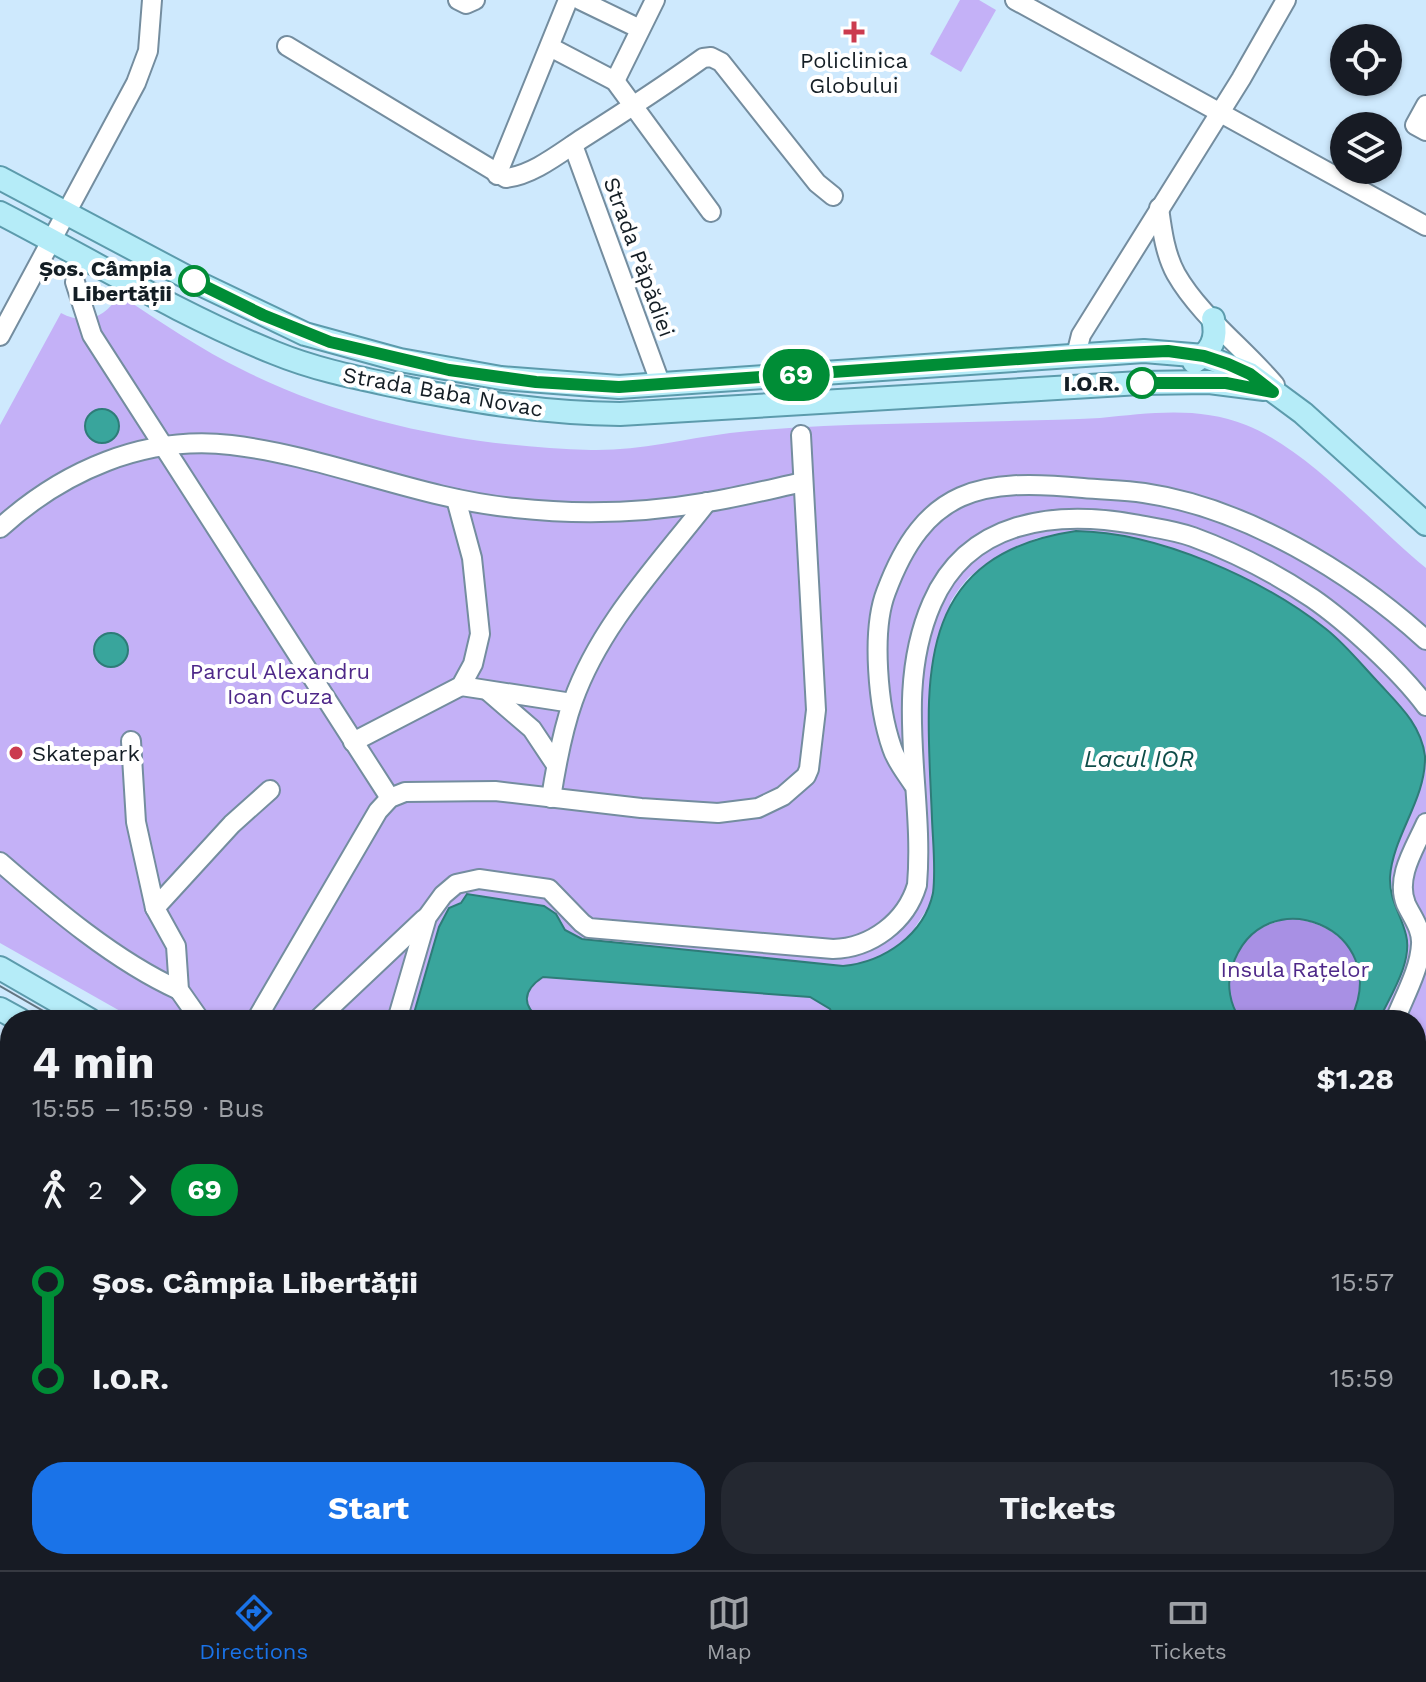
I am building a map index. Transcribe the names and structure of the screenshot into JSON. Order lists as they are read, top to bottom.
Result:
{
  "streets": {
    "main road": ["Strada Baba Novac"],
    "street": ["Strada Păpădiei"]
  },
  "crossings": [
    ["Strada Păpădiei", "Strada Baba Novac"]
  ],
  "water": ["Lacul IOR"],
  "parks": ["Parcul Alexandru Ioan Cuza", "Insula Rațelor"],
  "places": {
    "health": ["Policlinica Globului"],
    "other": ["Șos. Câmpia Libertății", "I.O.R.", "Skatepark"]
  },
  "lines": ["bus line 69"],
  "page": {
    "on_map": "69",
    "heading": ["4 min", "15:55 – 15:59 · Bus", "$1.28"],
    "legs": ["2", "69"],
    "list": [
      {
        "name": "Șos. Câmpia Libertății",
        "value": "15:57"
      },
      {
        "name": "I.O.R.",
        "value": "15:59"
      }
    ],
    "buttons": ["Start", "Tickets"],
    "tabs": ["Directions", "Map", "Tickets"]
  }
}
